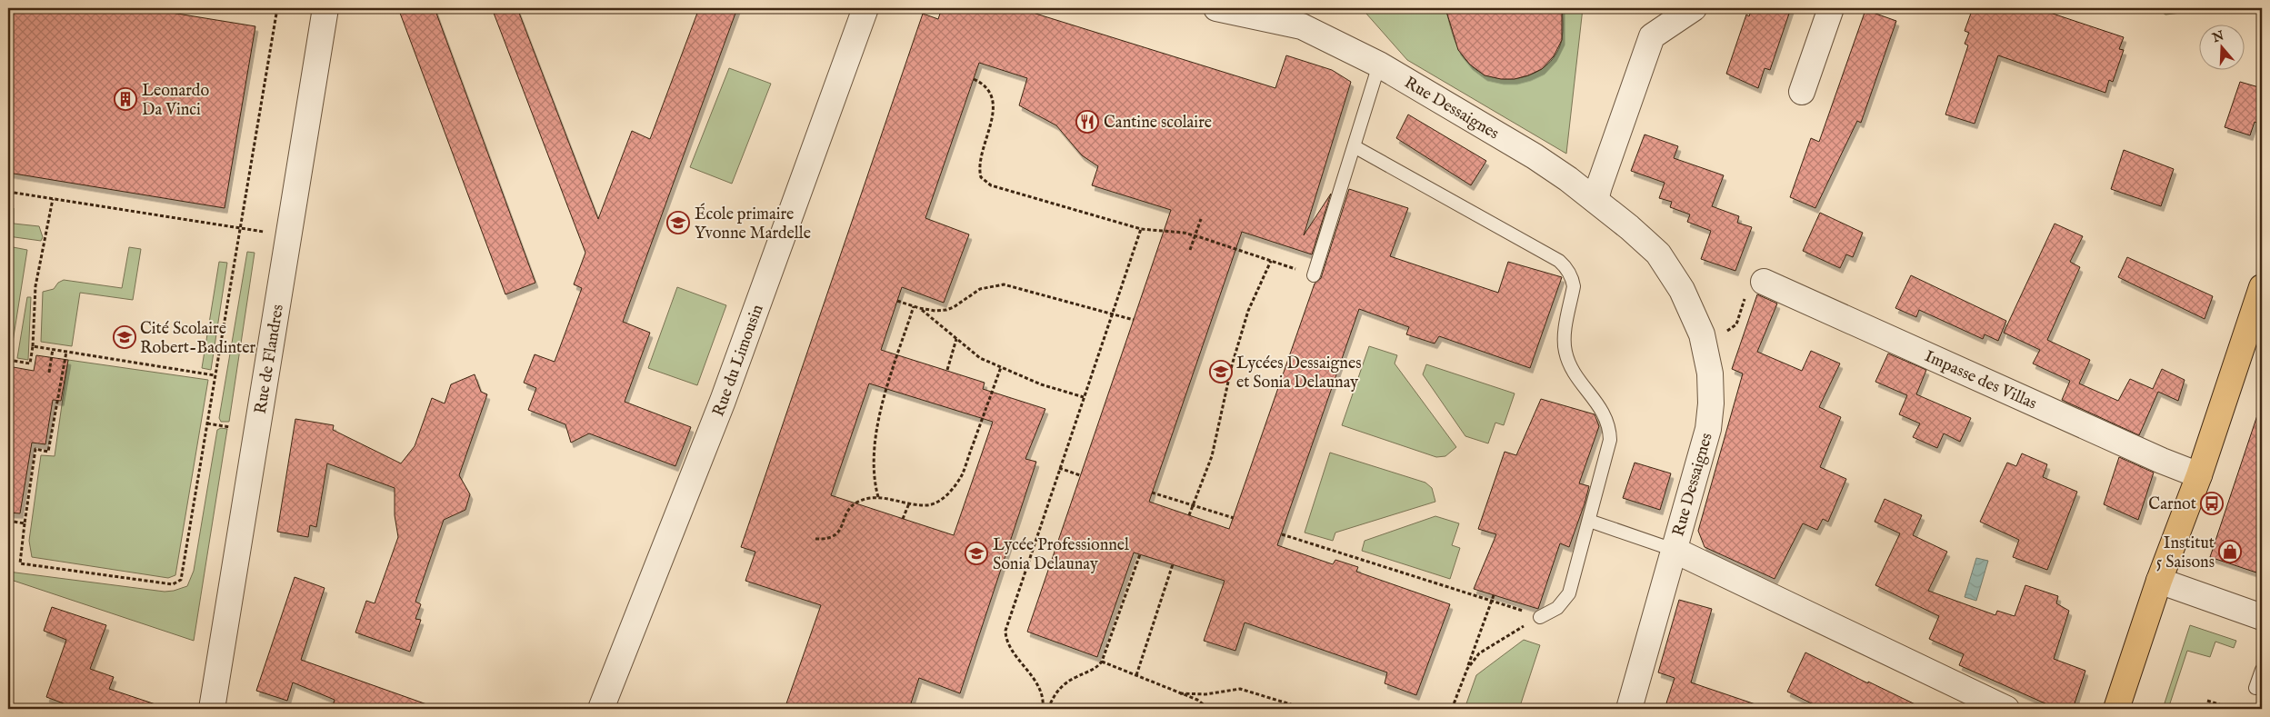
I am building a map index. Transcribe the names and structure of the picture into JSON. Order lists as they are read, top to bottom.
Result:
{
  "streets": {
    "street": [
      "Rue Dessaignes",
      "Rue de Flandres",
      "Rue du Limousin",
      "Impasse des Villas"
    ]
  },
  "places": {
    "building": ["Leonardo Da Vinci"],
    "restaurant": ["Cantine scolaire"],
    "school or university": [
      "École primaire Yvonne Mardelle",
      "Cité Scolaire Robert-Badinter",
      "Lycées Dessaignes et Sonia Delaunay",
      "Lycée Professionnel Sonia Delaunay"
    ],
    "bus stop": ["Carnot"],
    "shop": ["Institut 5 Saisons"]
  },
  "north": "top"
}
